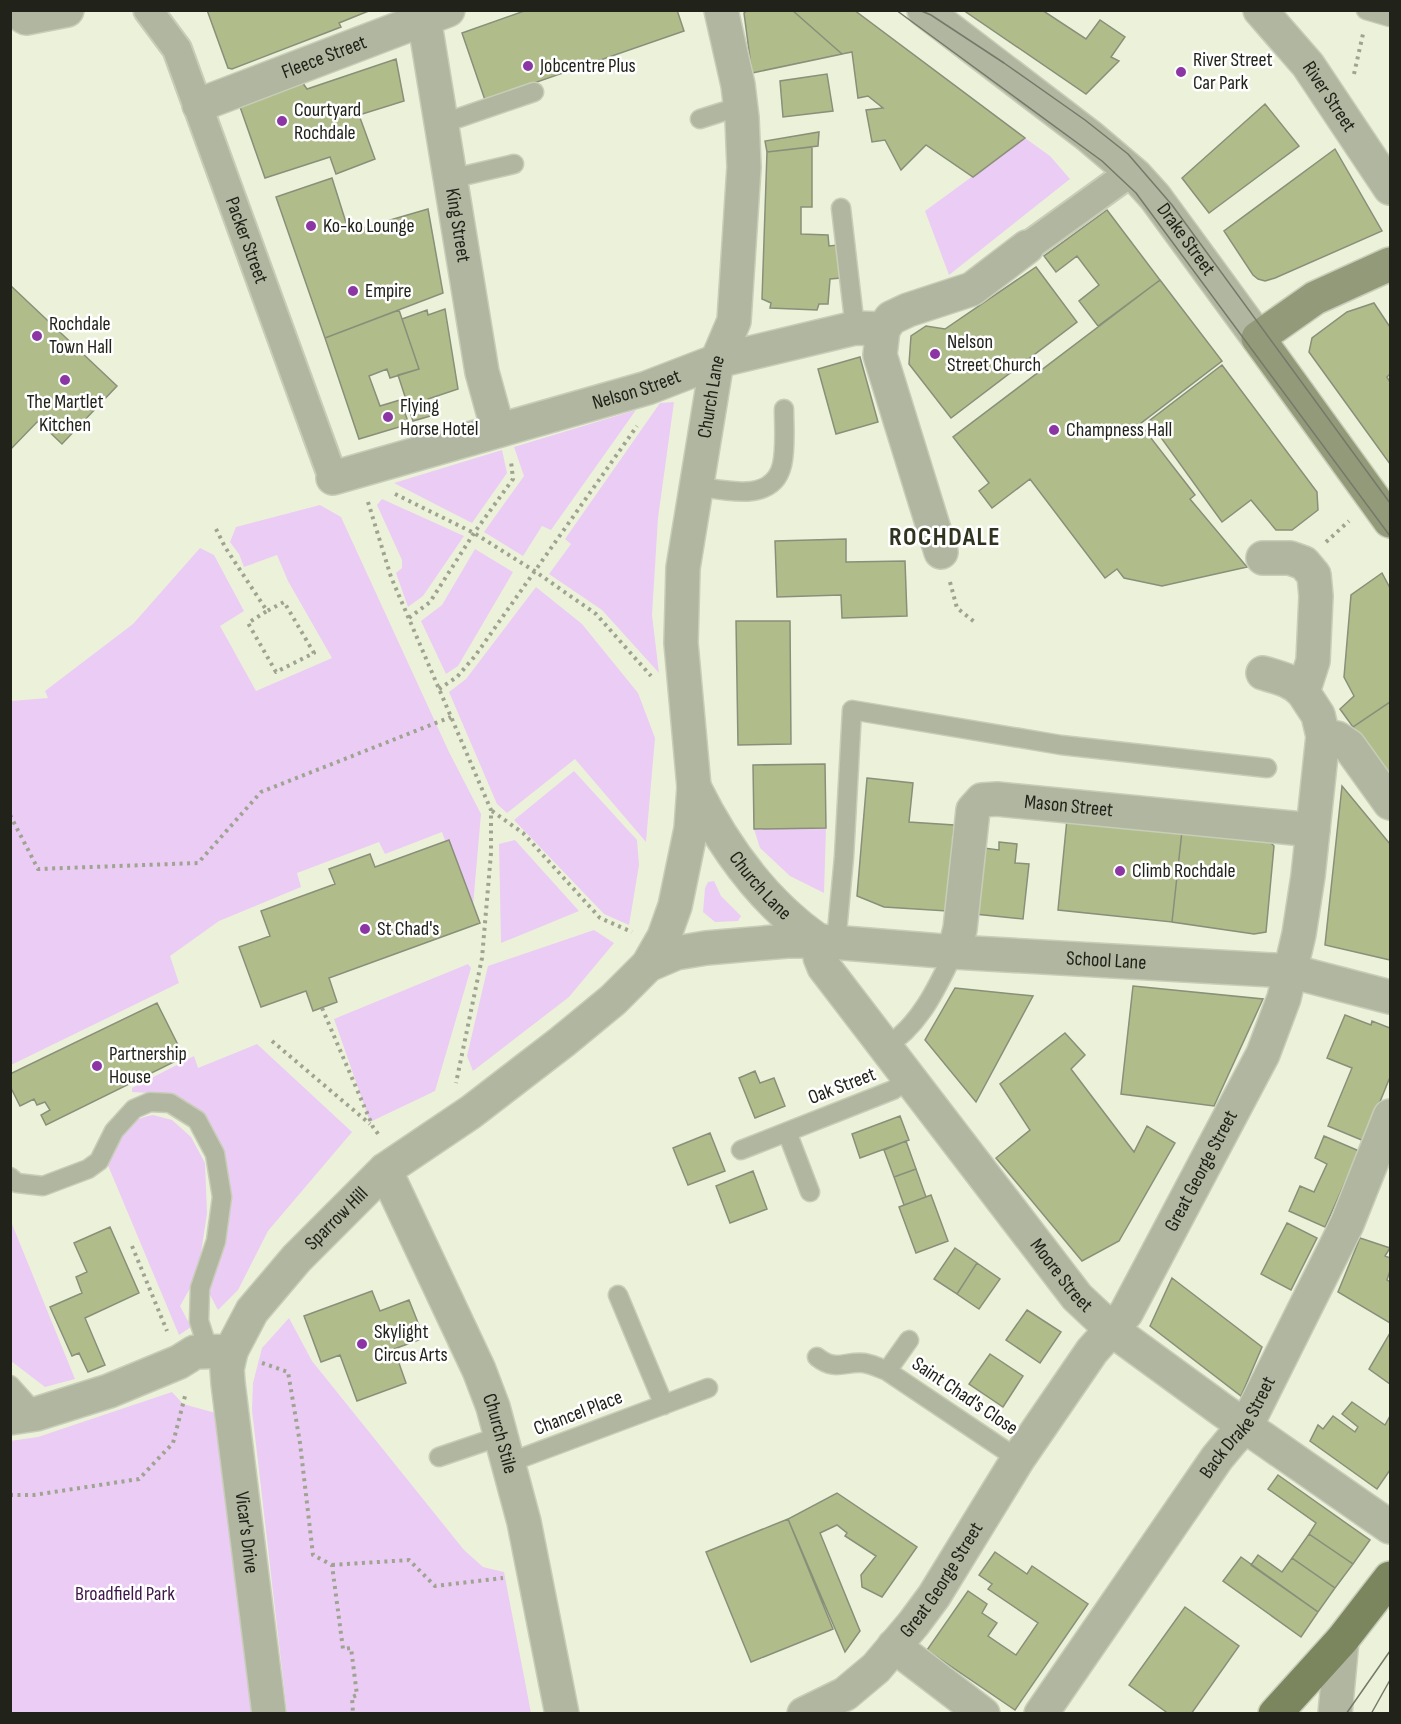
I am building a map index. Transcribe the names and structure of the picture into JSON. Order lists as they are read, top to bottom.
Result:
{
  "streets": {
    "main road": ["Drake Street"],
    "street": [
      "Fleece Street",
      "River Street",
      "King Street",
      "Packer Street",
      "Nelson Street",
      "Church Lane",
      "Mason Street",
      "School Lane",
      "Great George Street",
      "Sparrow Hill",
      "Moore Street",
      "Back Drake Street",
      "Church Stile",
      "Vicar's Drive"
    ],
    "lane": ["Oak Street", "Saint Chad's Close", "Chancel Place"]
  },
  "crossings": [
    ["Fleece Street", "King Street"],
    ["Fleece Street", "Packer Street"],
    ["King Street", "Nelson Street"],
    ["Packer Street", "Nelson Street"],
    ["Nelson Street", "Church Lane"],
    ["Church Lane", "School Lane"],
    ["Church Lane", "Sparrow Hill"],
    ["Church Lane", "Moore Street"],
    ["Mason Street", "School Lane"],
    ["Mason Street", "Great George Street"],
    ["School Lane", "Great George Street"],
    ["School Lane", "Sparrow Hill"],
    ["School Lane", "Moore Street"],
    ["Oak Street", "Moore Street"],
    ["Great George Street", "Moore Street"],
    ["Great George Street", "Saint Chad's Close"],
    ["Sparrow Hill", "Church Stile"],
    ["Sparrow Hill", "Vicar's Drive"],
    ["Moore Street", "Back Drake Street"],
    ["Chancel Place", "Church Stile"]
  ],
  "districts": ["ROCHDALE"],
  "parks": ["Broadfield Park"],
  "places": [
    "Jobcentre Plus",
    "River Street Car Park",
    "Courtyard Rochdale",
    "Ko-ko Lounge",
    "Empire",
    "Rochdale Town Hall",
    "Nelson Street Church",
    "The Martlet Kitchen",
    "Flying Horse Hotel",
    "Champness Hall",
    "Climb Rochdale",
    "St Chad's",
    "Partnership House",
    "Skylight Circus Arts"
  ]
}
